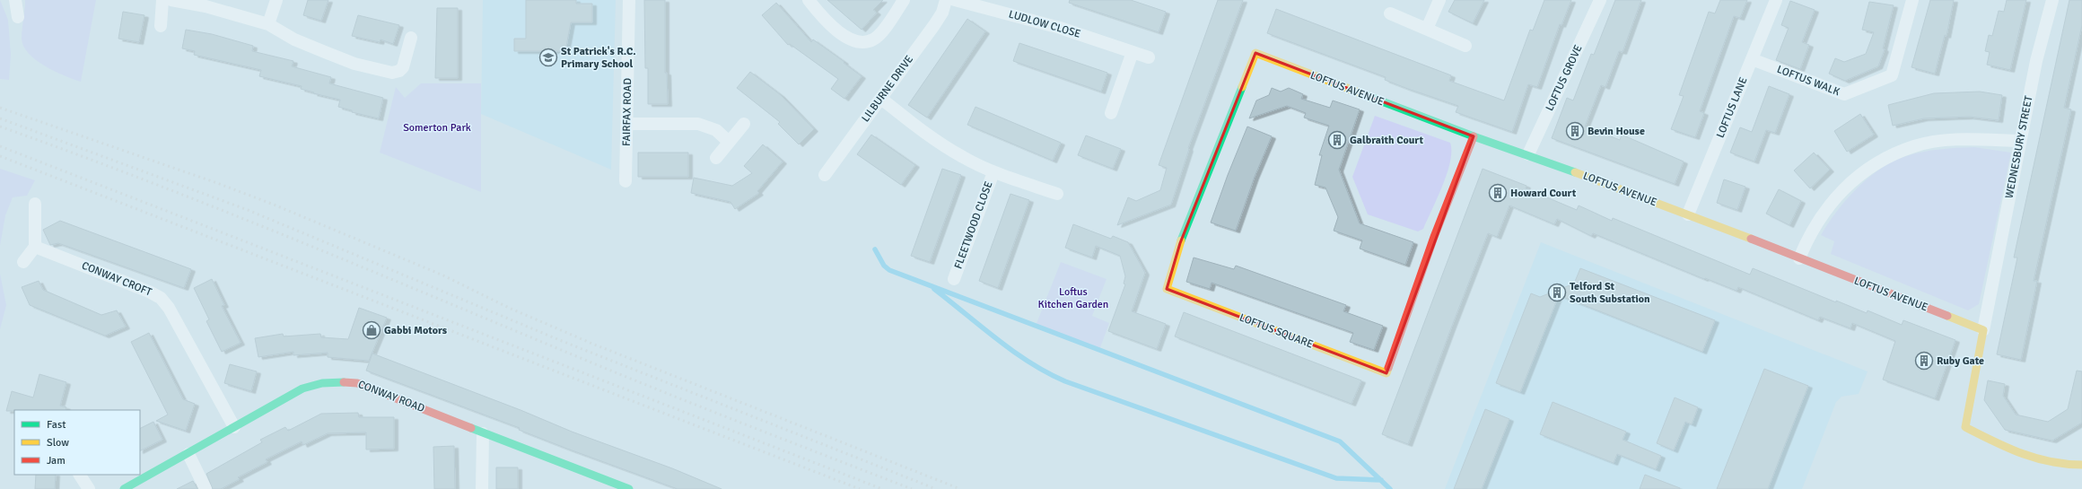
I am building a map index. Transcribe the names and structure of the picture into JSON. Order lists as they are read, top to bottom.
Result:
{
  "streets": {
    "street": [
      "LUDLOW CLOSE",
      "LOFTUS GROVE",
      "LOFTUS WALK",
      "LILBURNE DRIVE",
      "LOFTUS AVENUE",
      "LOFTUS LANE",
      "FAIRFAX ROAD",
      "WEDNESBURY STREET",
      "FLEETWOOD CLOSE",
      "CONWAY CROFT",
      "LOFTUS SQUARE",
      "CONWAY ROAD"
    ]
  },
  "crossings": [
    ["LOFTUS GROVE", "LOFTUS AVENUE"],
    ["LOFTUS WALK", "LOFTUS LANE"],
    ["LILBURNE DRIVE", "FLEETWOOD CLOSE"],
    ["LOFTUS AVENUE", "LOFTUS LANE"],
    ["LOFTUS AVENUE", "WEDNESBURY STREET"],
    ["LOFTUS AVENUE", "LOFTUS SQUARE"],
    ["CONWAY CROFT", "CONWAY ROAD"]
  ],
  "parks": ["Somerton Park", "Loftus Kitchen Garden"],
  "places": {
    "school or university": ["St Patrick's R.C. Primary School"],
    "building": [
      "Bevin House",
      "Galbraith Court",
      "Howard Court",
      "Telford St South Substation",
      "Ruby Gate"
    ],
    "shop": ["Gabbi Motors"]
  },
  "legend": ["Fast", "Slow", "Jam"]
}
